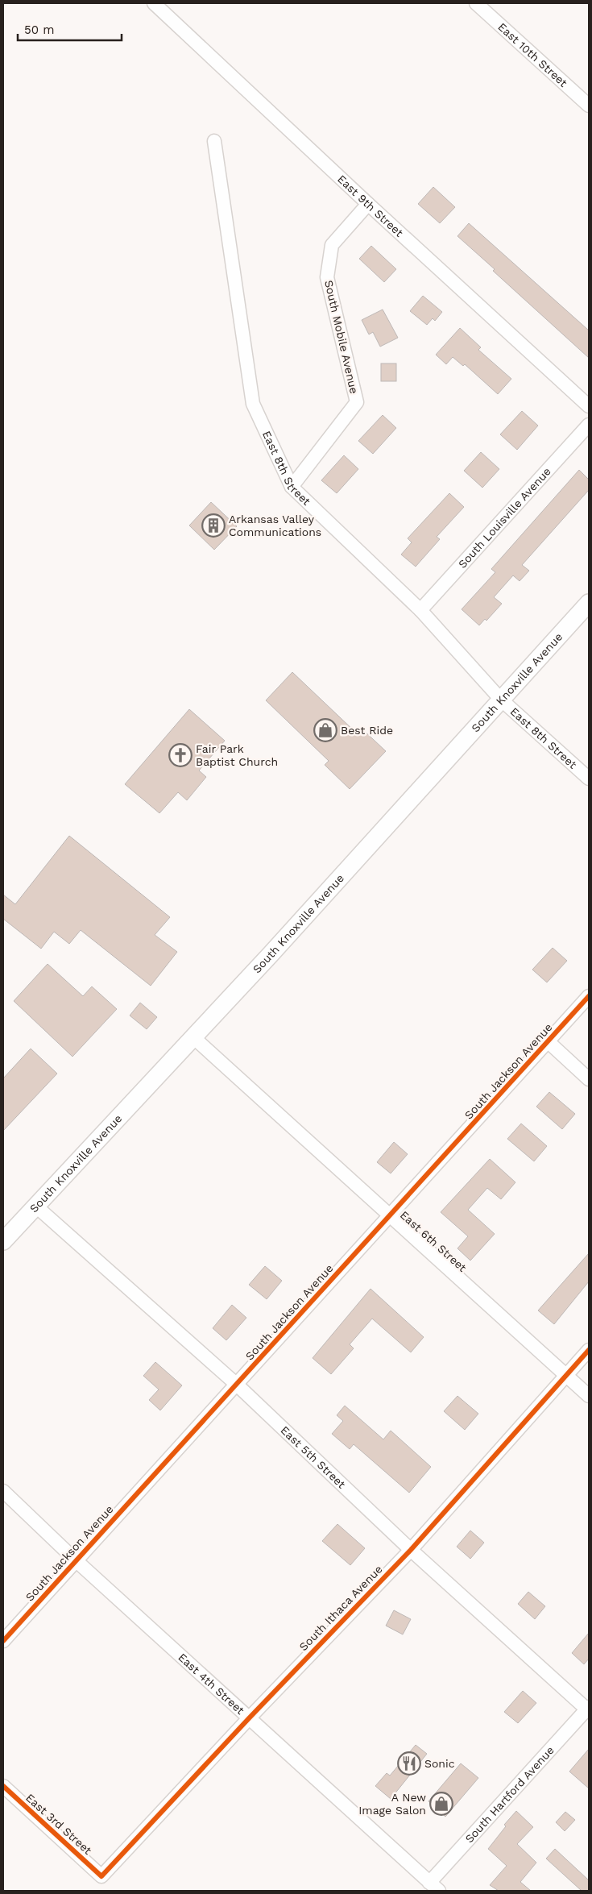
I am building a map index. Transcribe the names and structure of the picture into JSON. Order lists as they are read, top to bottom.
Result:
{
  "streets": {
    "main road": ["South Knoxville Avenue"],
    "street": [
      "East 10th Street",
      "East 9th Street",
      "South Mobile Avenue",
      "East 8th Street",
      "South Louisville Avenue",
      "South Jackson Avenue",
      "East 6th Street",
      "East 5th Street",
      "South Ithaca Avenue",
      "East 4th Street",
      "South Hartford Avenue",
      "East 3rd Street"
    ]
  },
  "crossings": [
    ["East 9th Street", "South Mobile Avenue"],
    ["South Mobile Avenue", "East 8th Street"],
    ["East 8th Street", "South Louisville Avenue"],
    ["East 8th Street", "South Knoxville Avenue"],
    ["South Knoxville Avenue", "East 6th Street"],
    ["South Knoxville Avenue", "East 5th Street"],
    ["South Jackson Avenue", "East 6th Street"],
    ["South Jackson Avenue", "East 5th Street"],
    ["South Jackson Avenue", "East 4th Street"],
    ["East 6th Street", "South Ithaca Avenue"],
    ["East 5th Street", "South Ithaca Avenue"],
    ["East 5th Street", "South Hartford Avenue"],
    ["South Ithaca Avenue", "East 4th Street"],
    ["South Ithaca Avenue", "East 3rd Street"],
    ["East 4th Street", "South Hartford Avenue"]
  ],
  "places": {
    "building": ["Arkansas Valley Communications"],
    "shop": ["Best Ride", "A New Image Salon"],
    "church": ["Fair Park Baptist Church"],
    "restaurant": ["Sonic"]
  },
  "scale_bar": "50 m"
}
